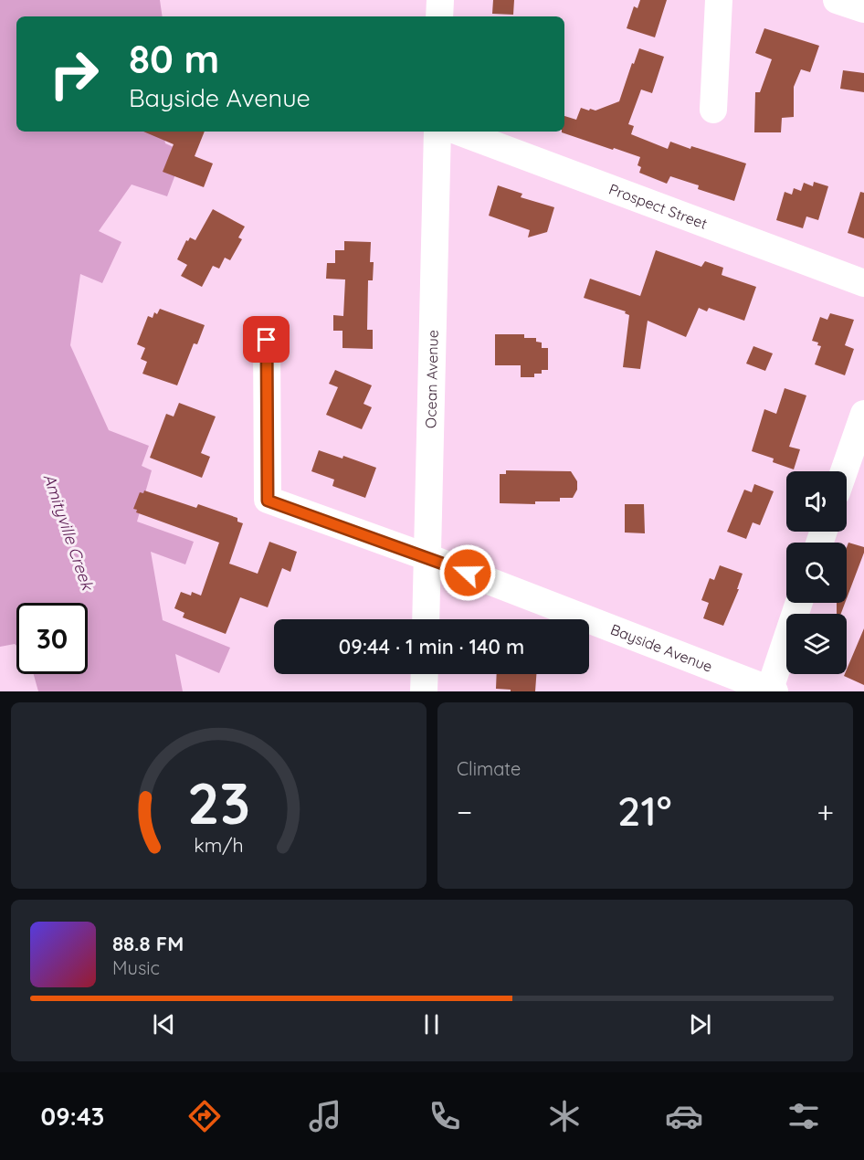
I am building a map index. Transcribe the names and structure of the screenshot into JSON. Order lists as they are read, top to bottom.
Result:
{
  "streets": {
    "street": ["Prospect Street", "Ocean Avenue", "Bayside Avenue"]
  },
  "crossings": [
    ["Ocean Avenue", "Bayside Avenue"]
  ],
  "water": ["Amityville Creek"],
  "page": {
    "turn": ["80 m", "Bayside Avenue"],
    "limit": "30",
    "trip": "09:44 · 1 min · 140 m",
    "tile": "Climate",
    "heat": ["−", "21°", "+"],
    "song": ["88.8 FM", "Music"],
    "tabs": "09:43",
    "gauge": ["23", "km/h"]
  }
}
